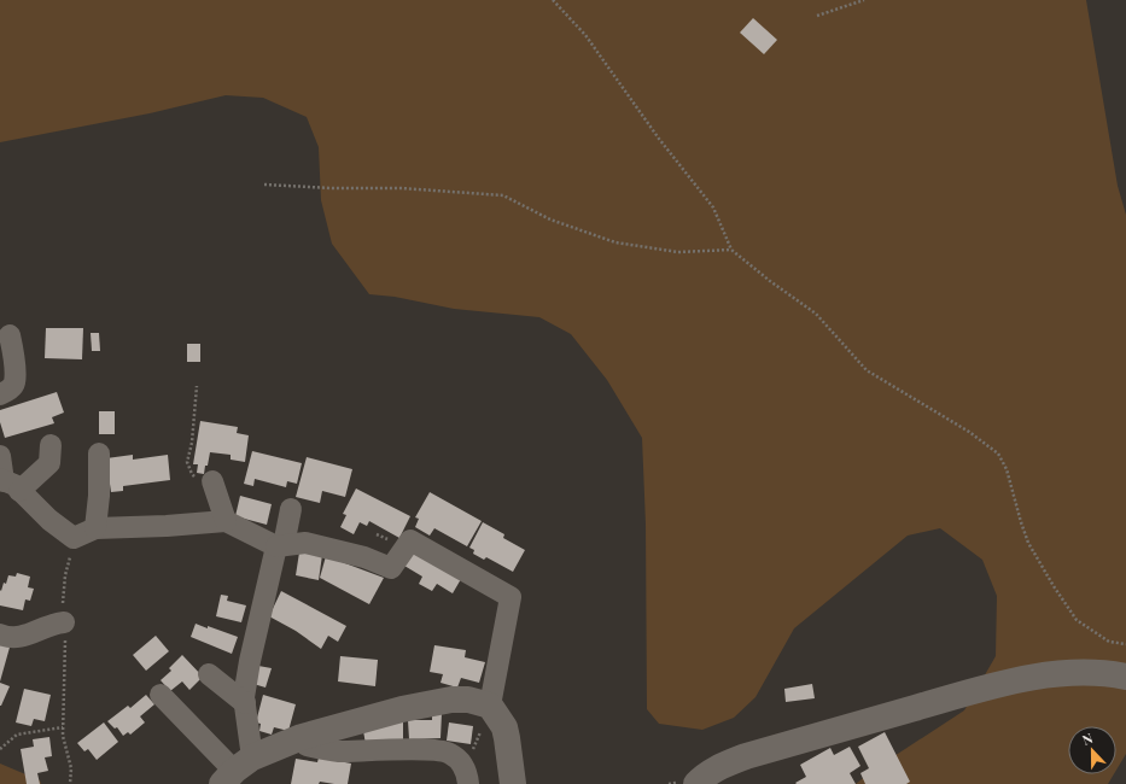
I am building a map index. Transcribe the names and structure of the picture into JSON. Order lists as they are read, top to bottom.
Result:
{
  "north": "top"
}
